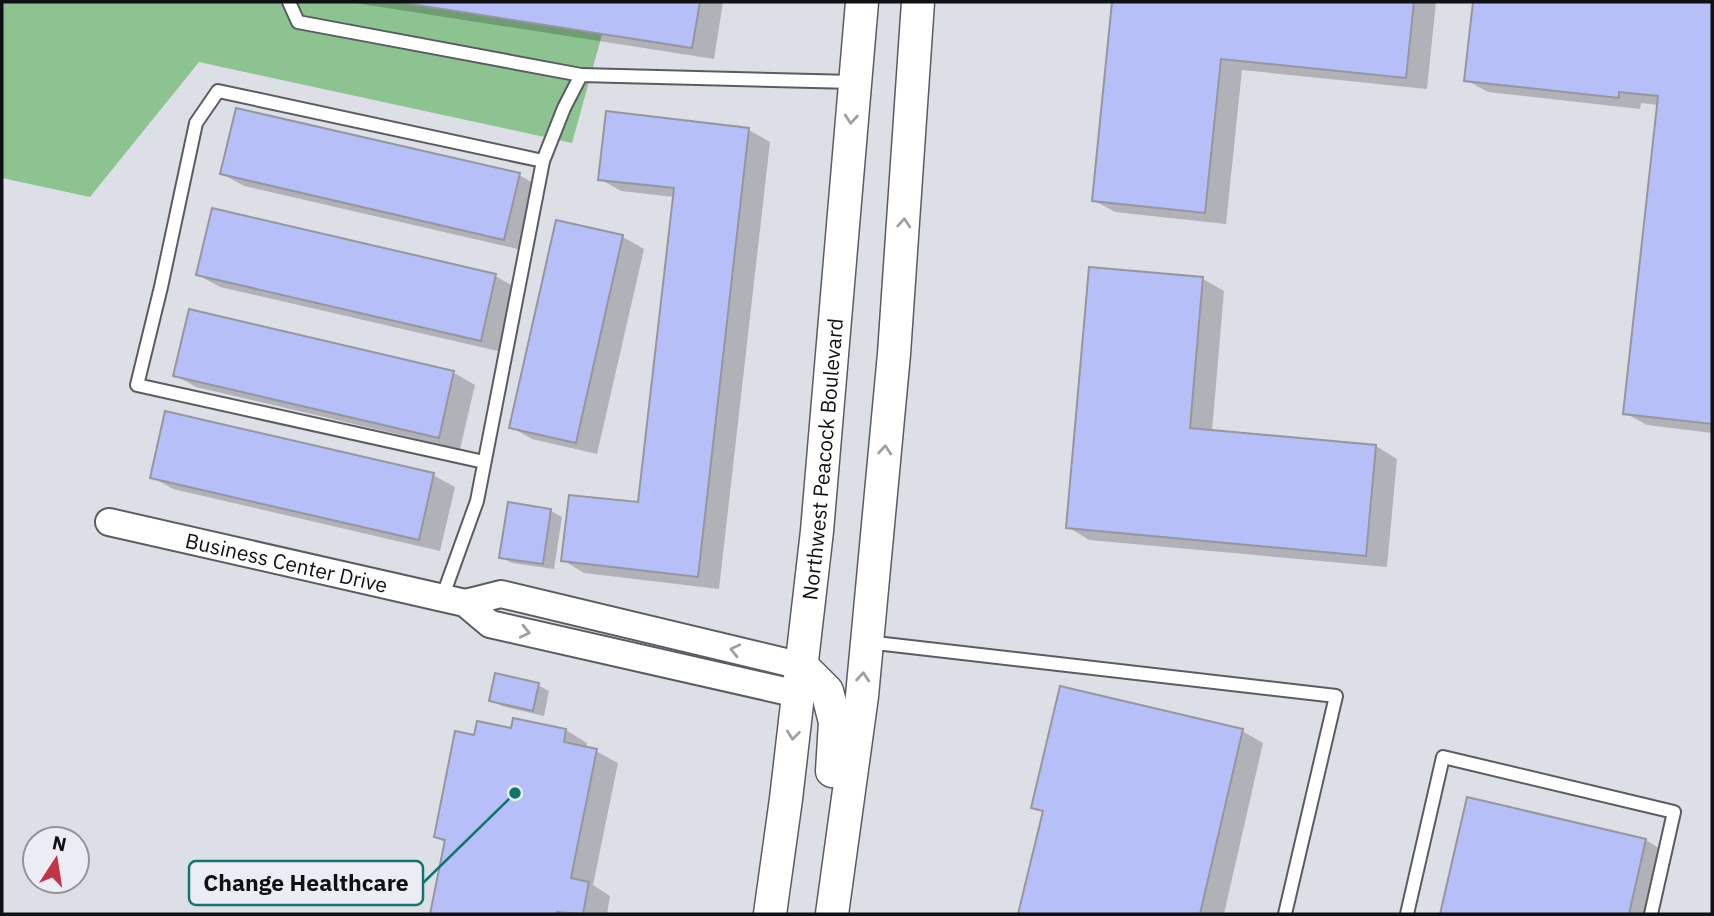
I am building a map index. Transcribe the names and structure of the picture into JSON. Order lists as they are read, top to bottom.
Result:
{
  "streets": {
    "street": ["Northwest Peacock Boulevard", "Business Center Drive"]
  },
  "crossings": [
    ["Northwest Peacock Boulevard", "Business Center Drive"]
  ],
  "places": ["Change Healthcare"],
  "north": "top"
}
